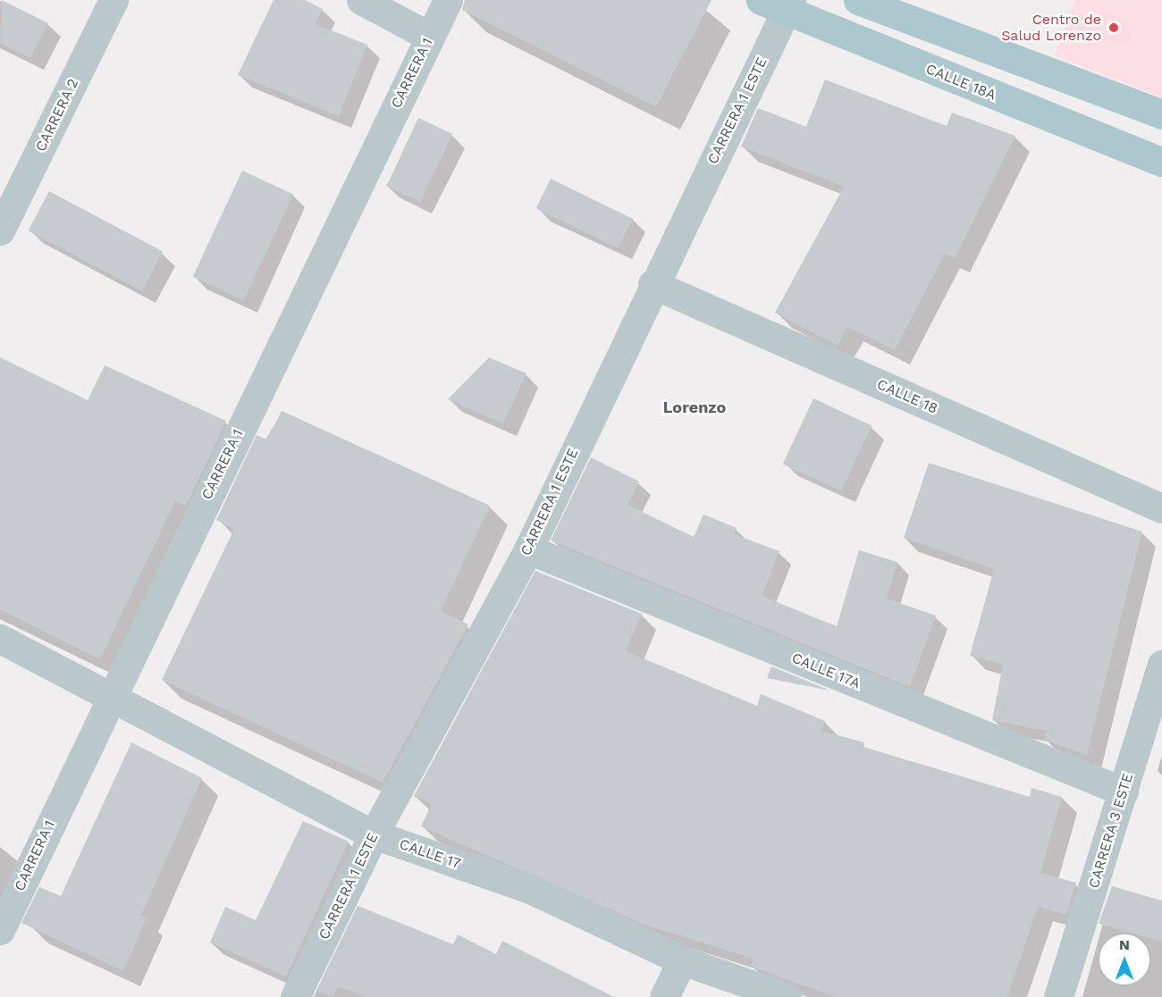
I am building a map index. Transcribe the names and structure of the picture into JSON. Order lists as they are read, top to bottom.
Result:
{
  "streets": {
    "main road": ["CALLE 18A"],
    "street": [
      "CARRERA 1",
      "CARRERA 1 ESTE",
      "CARRERA 2",
      "CALLE 18",
      "CALLE 17A",
      "CARRERA 3 ESTE",
      "CALLE 17"
    ]
  },
  "crossings": [
    ["CARRERA 1", "CALLE 17"],
    ["CALLE 18A", "CARRERA 1 ESTE"],
    ["CARRERA 1 ESTE", "CALLE 18"],
    ["CARRERA 1 ESTE", "CALLE 17A"],
    ["CARRERA 1 ESTE", "CALLE 17"],
    ["CALLE 17A", "CARRERA 3 ESTE"]
  ],
  "districts": ["Lorenzo"],
  "places": ["Centro de Salud Lorenzo"],
  "north": "top"
}
